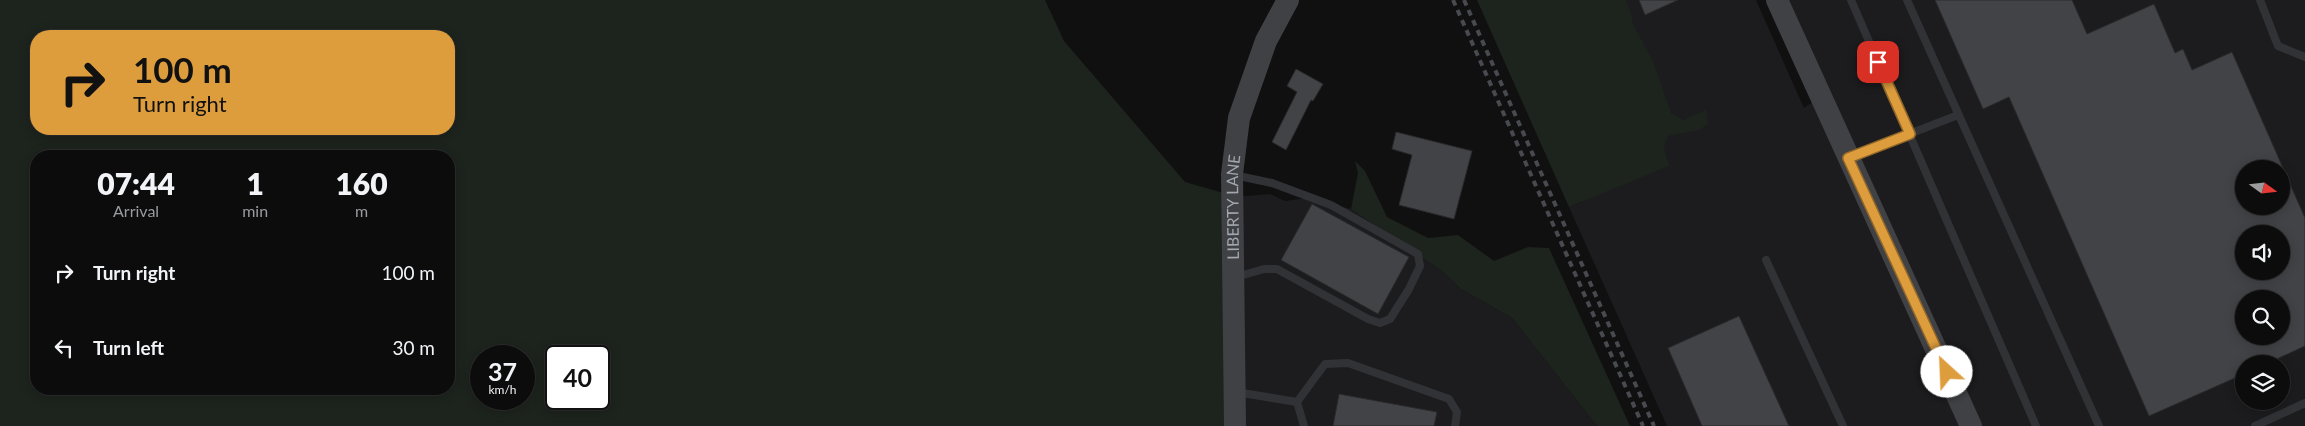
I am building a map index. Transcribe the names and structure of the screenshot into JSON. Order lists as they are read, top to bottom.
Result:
{
  "streets": {
    "street": ["LIBERTY LANE"]
  },
  "north": "right",
  "page": {
    "turn": ["100 m", "Turn right"],
    "eta": [
      "07:44",
      "Arrival",
      "1",
      "min",
      "160",
      "m"
    ],
    "list": [
      {
        "name": "Turn right",
        "value": "100 m"
      },
      {
        "name": "Turn left",
        "value": "30 m"
      }
    ],
    "speed": "37 km/h",
    "limit": "40"
  }
}
